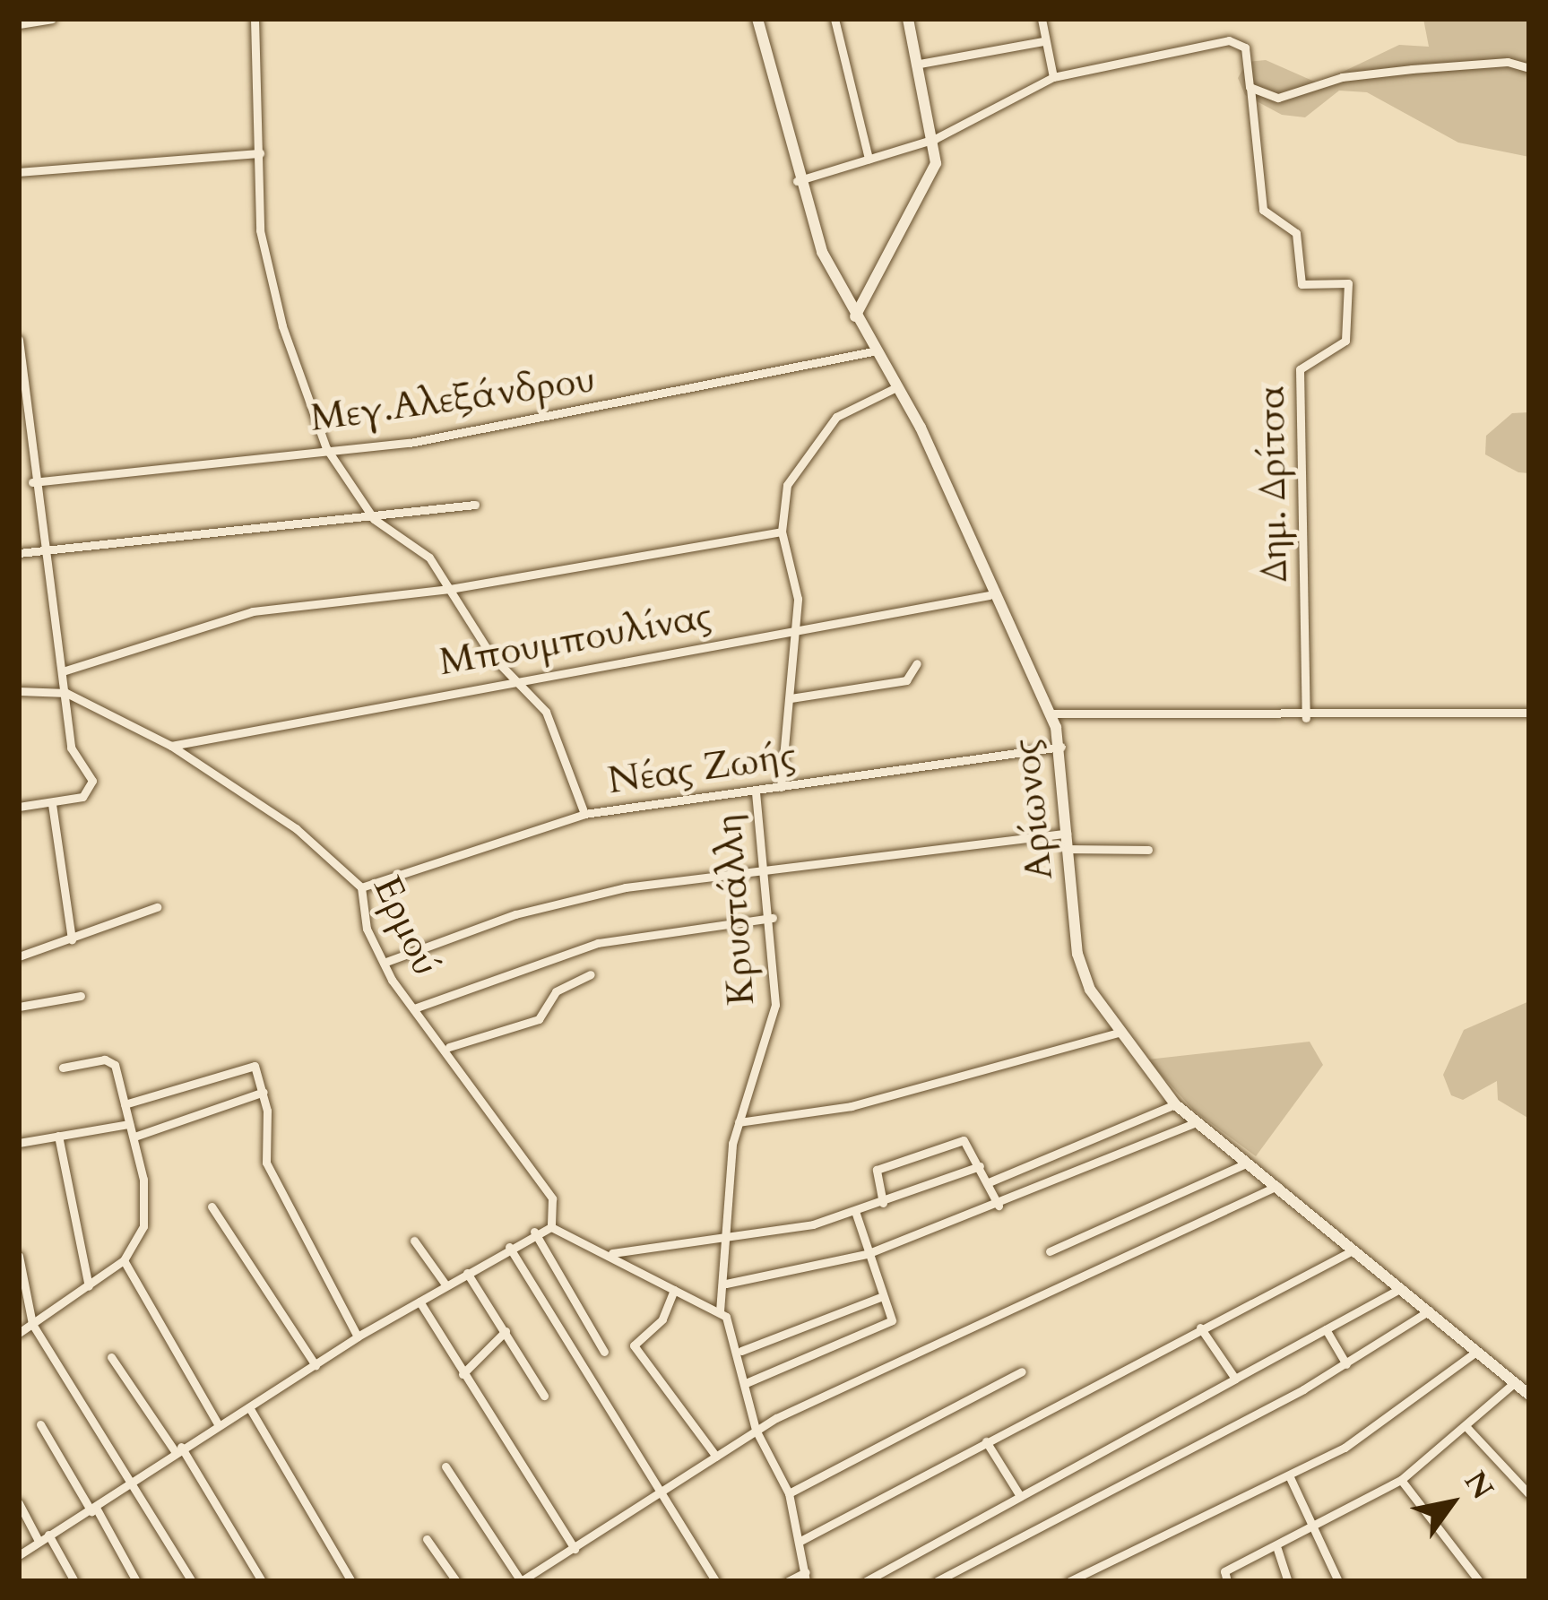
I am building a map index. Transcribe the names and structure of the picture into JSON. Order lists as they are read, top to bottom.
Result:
{
  "streets": {
    "street": [
      "Μεγ.Αλεξάνδρου",
      "Δημ. Δρίτσα",
      "Μπουμπουλίνας",
      "Νέας Ζωής",
      "Αρίωνος",
      "Κρυστάλλη",
      "Ερμού"
    ]
  },
  "crossings": [
    ["Μεγ.Αλεξάνδρου", "Αρίωνος"],
    ["Μπουμπουλίνας", "Αρίωνος"],
    ["Μπουμπουλίνας", "Κρυστάλλη"],
    ["Μπουμπουλίνας", "Ερμού"],
    ["Νέας Ζωής", "Αρίωνος"],
    ["Νέας Ζωής", "Κρυστάλλη"],
    ["Νέας Ζωής", "Ερμού"],
    ["Αρίωνος", "Κρυστάλλη"]
  ],
  "north": "top right"
}
